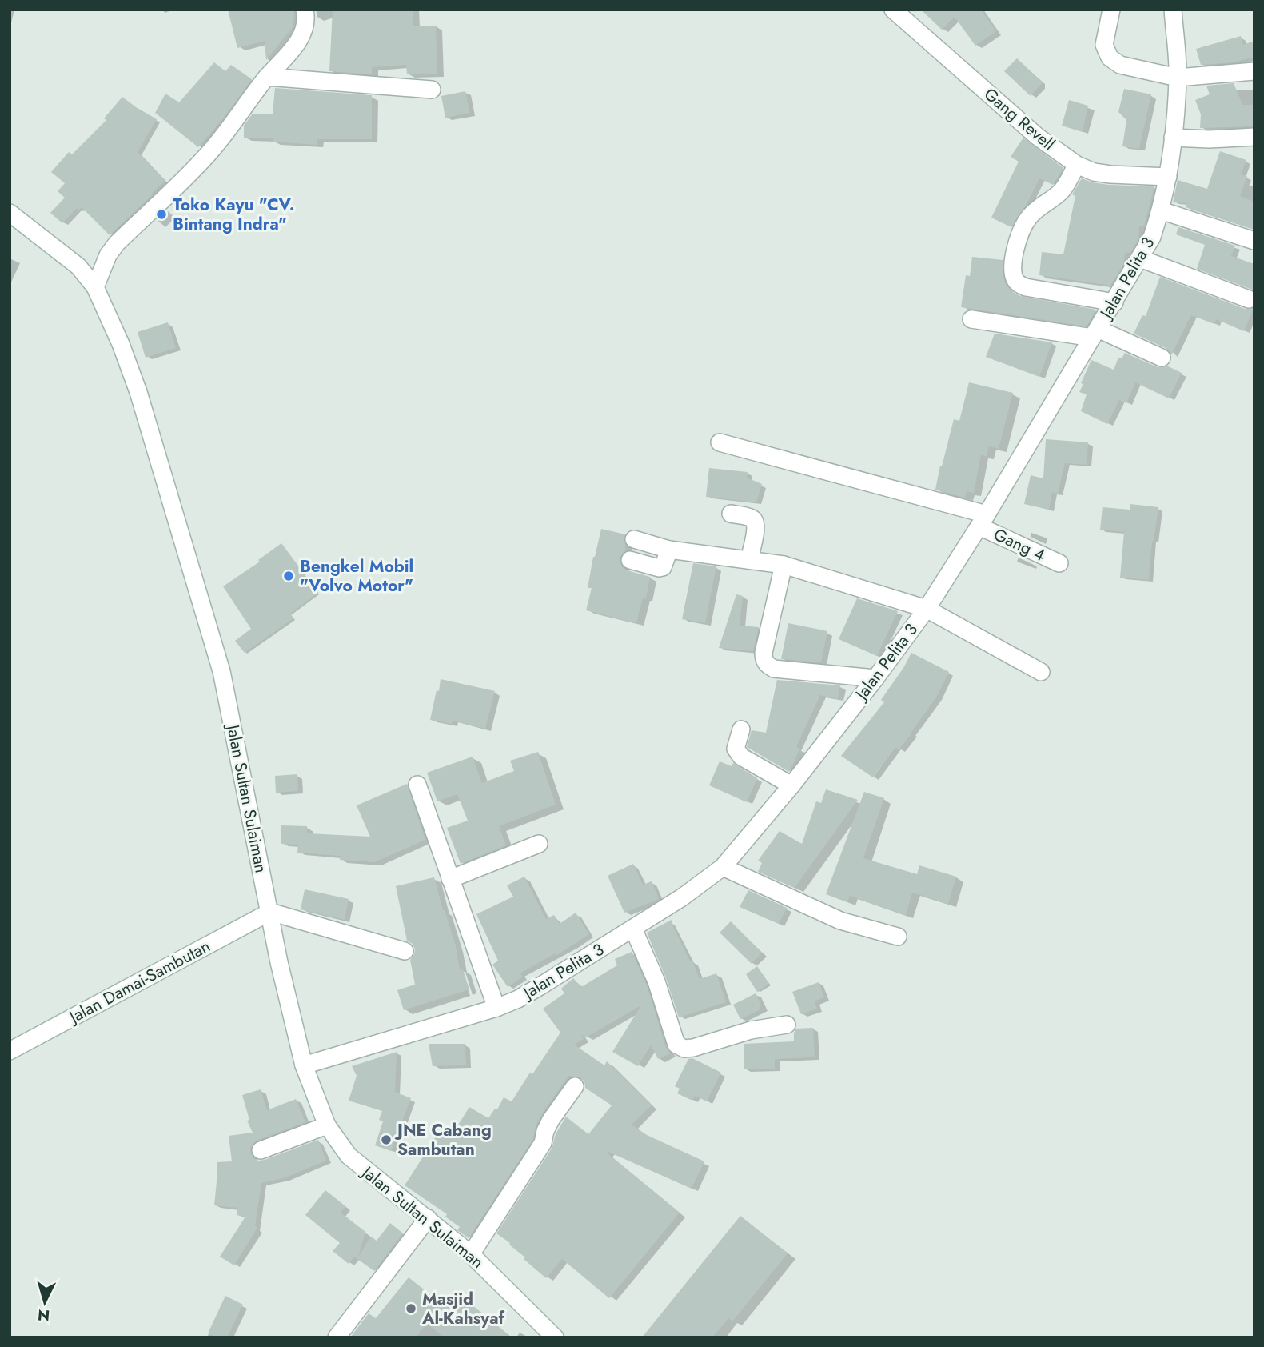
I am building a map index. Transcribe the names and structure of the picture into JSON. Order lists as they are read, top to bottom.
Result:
{
  "streets": {
    "street": [
      "Gang Revell",
      "Jalan Pelita 3",
      "Gang 4",
      "Jalan Sultan Sulaiman",
      "Jalan Damai-Sambutan"
    ]
  },
  "crossings": [
    ["Gang Revell", "Jalan Pelita 3"],
    ["Jalan Pelita 3", "Gang 4"],
    ["Jalan Pelita 3", "Jalan Sultan Sulaiman"],
    ["Jalan Sultan Sulaiman", "Jalan Damai-Sambutan"]
  ],
  "places": [
    "Toko Kayu \"CV. Bintang Indra\"",
    "Bengkel Mobil \"Volvo Motor\"",
    "JNE Cabang Sambutan",
    "Masjid Al-Kahsyaf"
  ],
  "north": "bottom"
}
